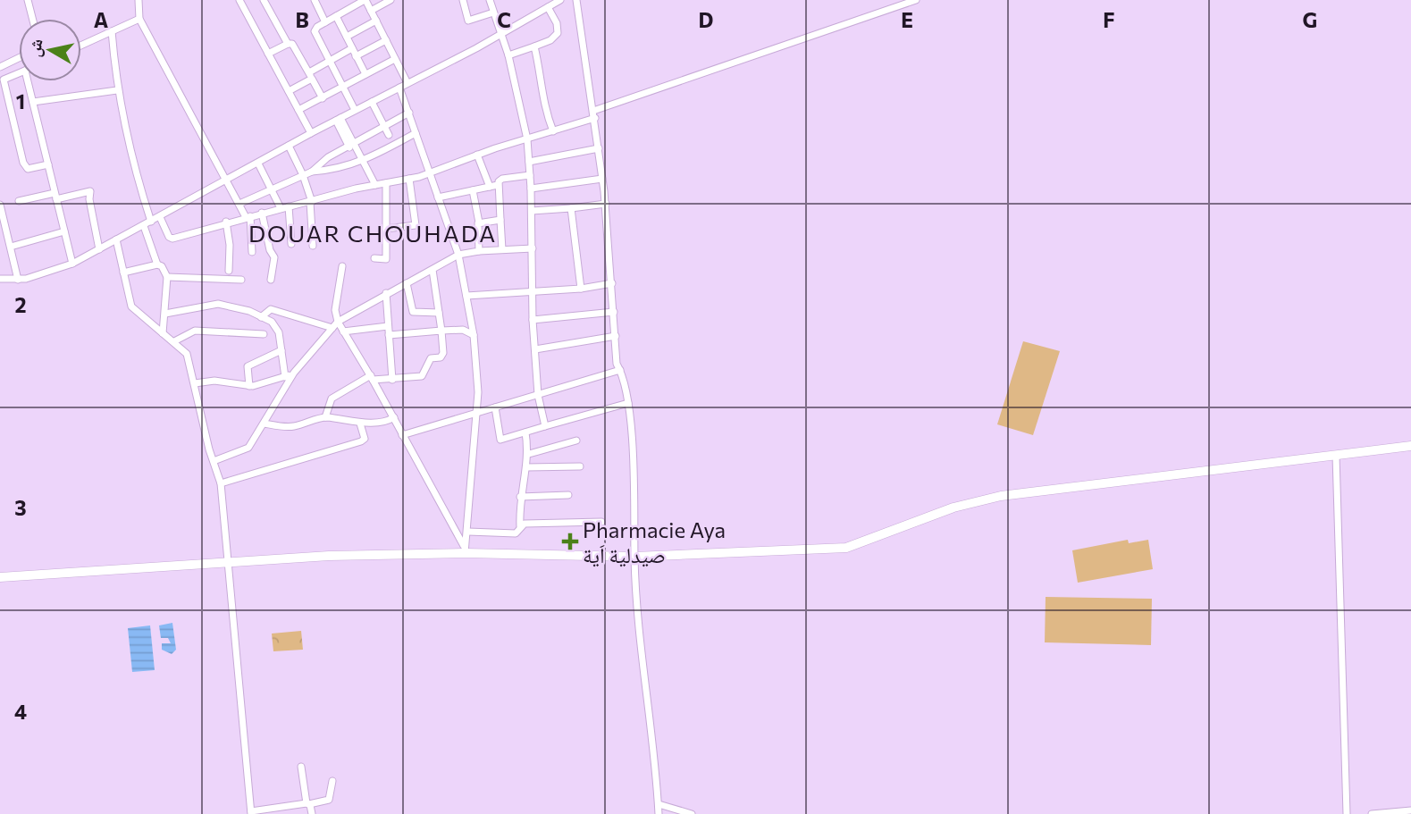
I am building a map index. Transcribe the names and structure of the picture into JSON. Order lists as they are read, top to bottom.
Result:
{
  "districts": ["DOUAR CHOUHADA"],
  "places": {
    "health": ["Pharmacie Aya صيدلية اَية"]
  },
  "north": "left",
  "grid": {
    "columns": [
      "A",
      "B",
      "C",
      "D",
      "E",
      "F",
      "G"
    ],
    "rows": [
      "1",
      "2",
      "3",
      "4"
    ]
  }
}
